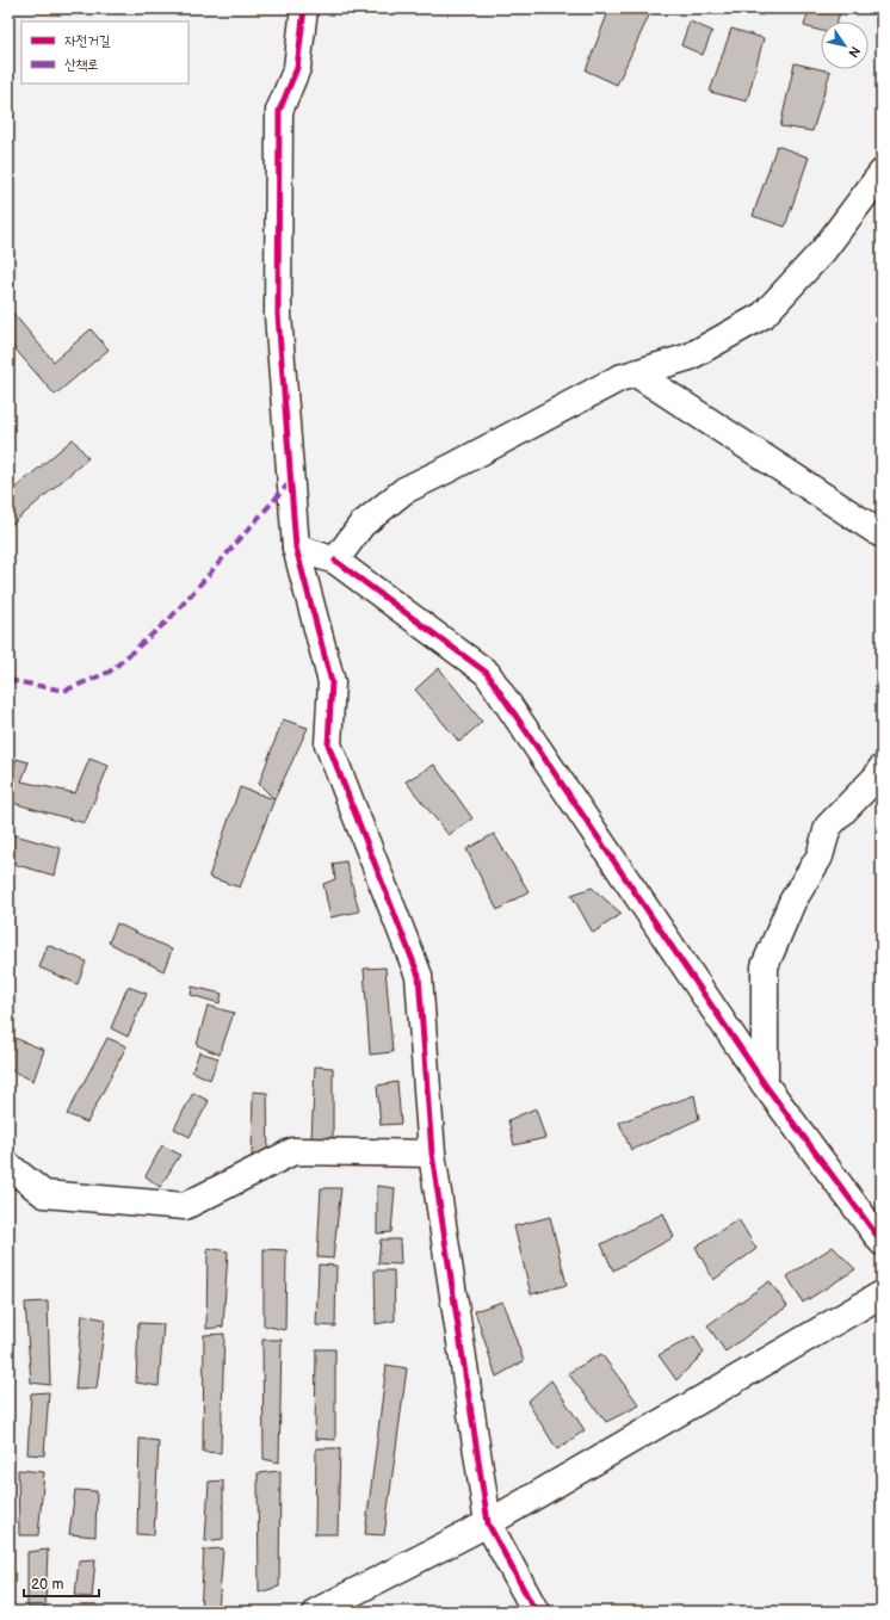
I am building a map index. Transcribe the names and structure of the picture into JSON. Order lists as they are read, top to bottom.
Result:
{
  "legend": ["자전거길", "산책로"],
  "scale_bar": "20 m",
  "north": "bottom right"
}
